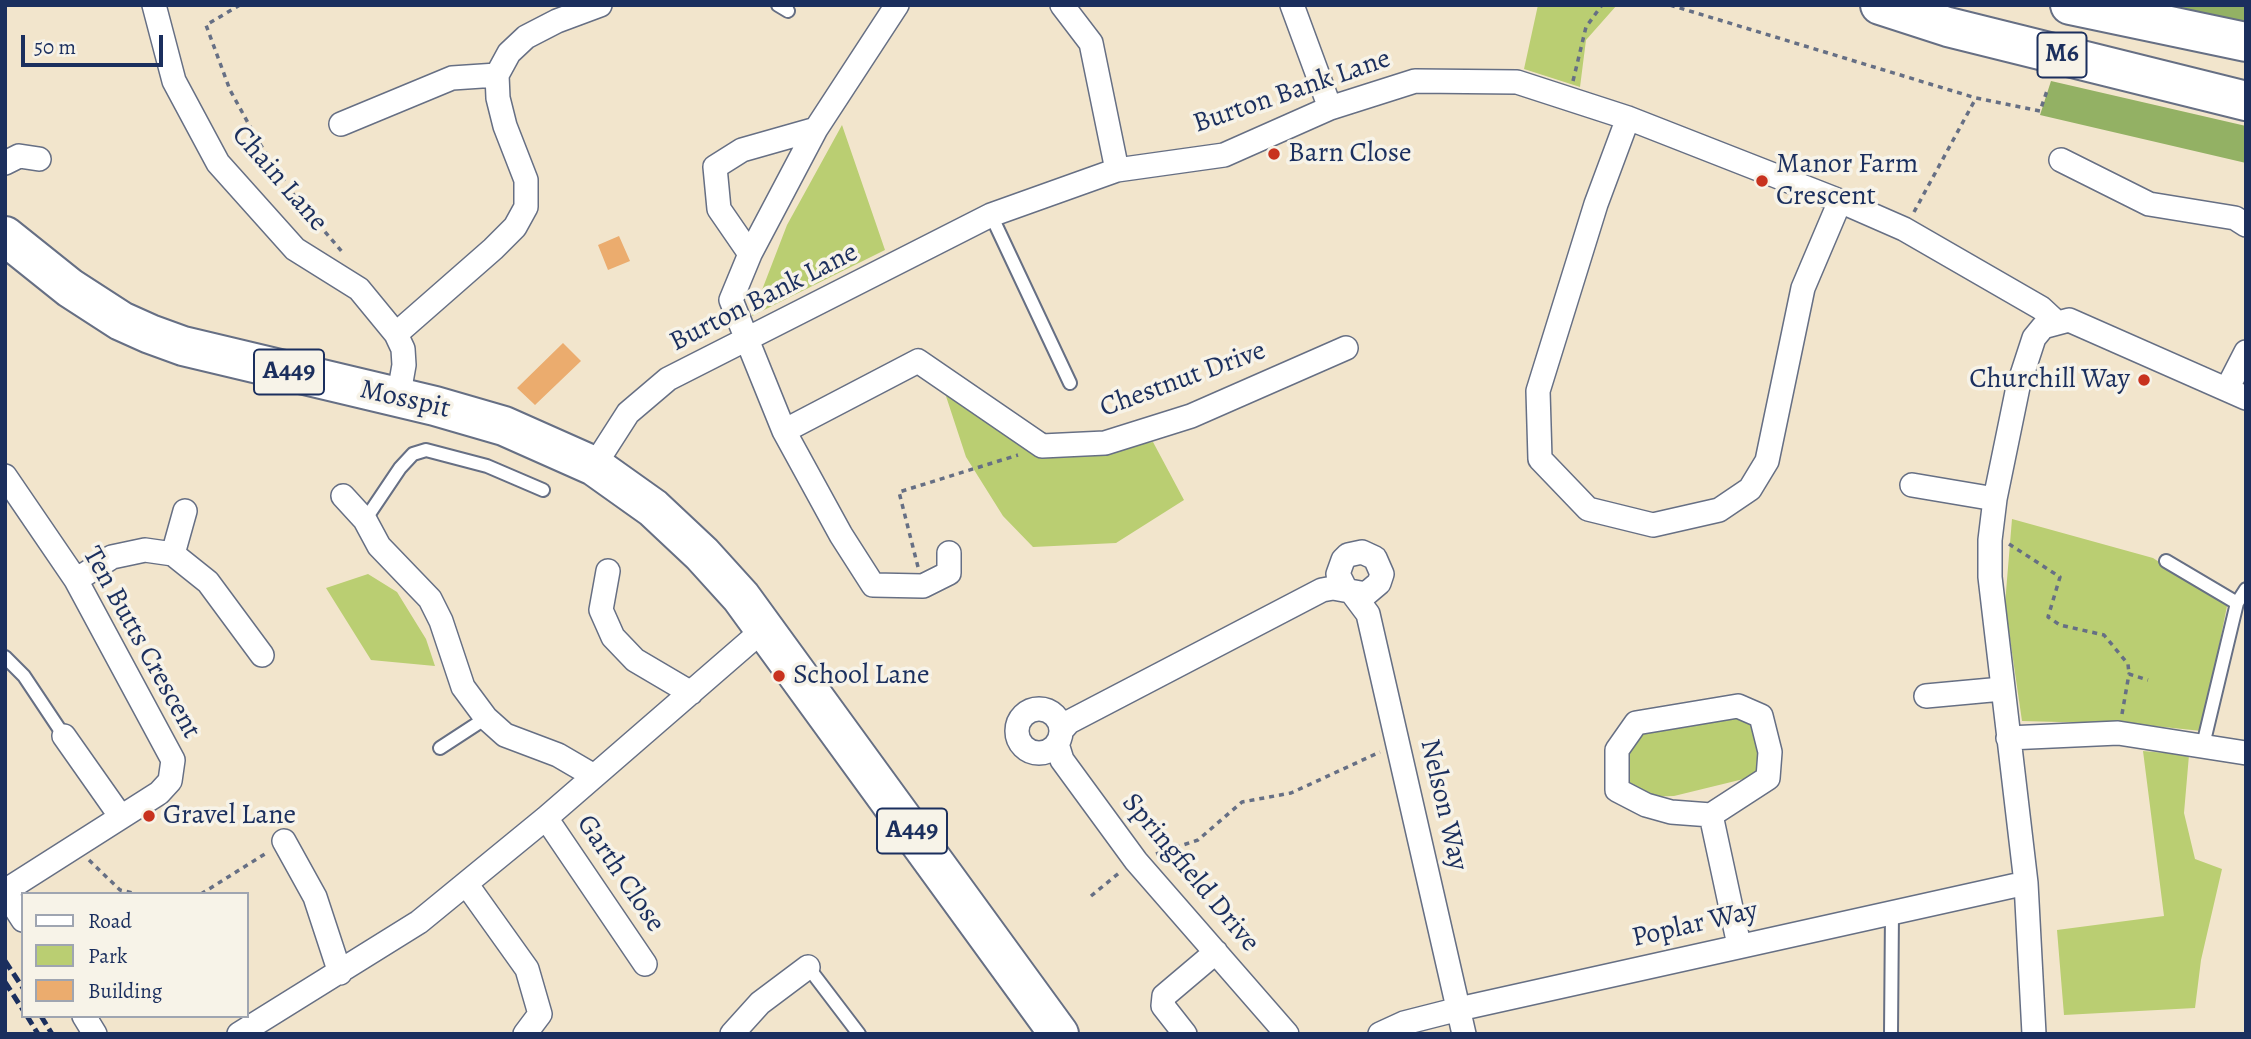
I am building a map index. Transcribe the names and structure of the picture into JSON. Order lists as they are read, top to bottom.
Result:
{
  "streets": {
    "highway": ["M6", "A449", "Mosspit"],
    "street": [
      "Burton Bank Lane",
      "Chain Lane",
      "Chestnut Drive",
      "Ten Butts Crescent",
      "Nelson Way",
      "Springfield Drive",
      "Garth Close",
      "Poplar Way"
    ]
  },
  "crossings": [
    ["Burton Bank Lane", "Mosspit"],
    ["Chain Lane", "Mosspit"],
    ["A449", "Mosspit"],
    ["Nelson Way", "Springfield Drive"],
    ["Nelson Way", "Poplar Way"]
  ],
  "places": [
    "Barn Close",
    "Manor Farm Crescent",
    "Churchill Way",
    "School Lane",
    "Gravel Lane"
  ],
  "legend": ["Road", "Park", "Building"],
  "scale_bar": "50 m"
}
